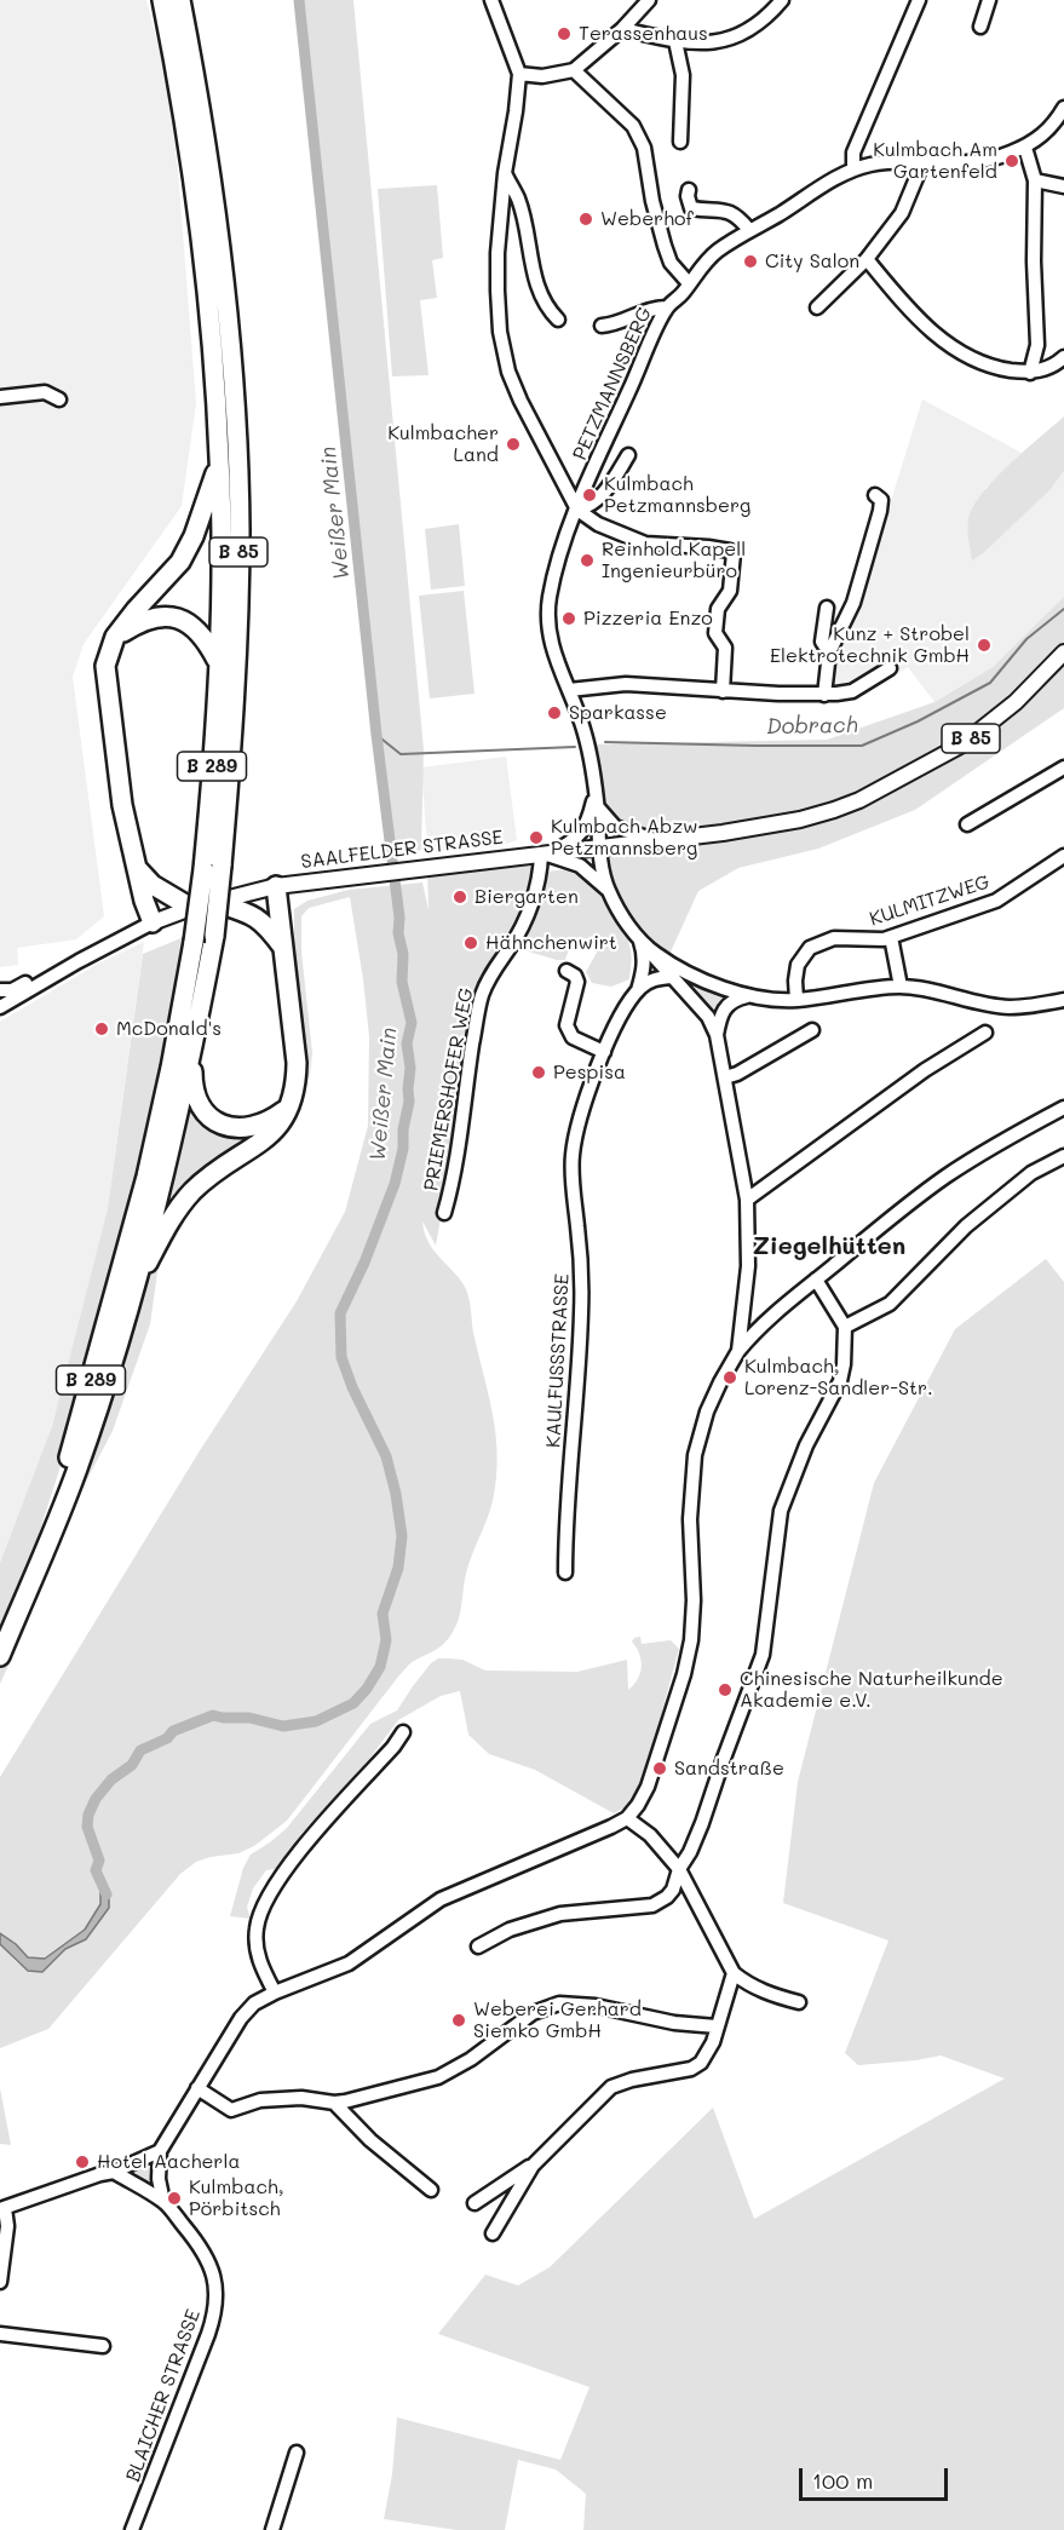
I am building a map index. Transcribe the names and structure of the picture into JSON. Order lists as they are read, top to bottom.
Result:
{
  "streets": {
    "highway": ["B 85", "B 289"],
    "main road": ["SAALFELDER STRASSE"],
    "street": [
      "PETZMANNSBERG",
      "KULMITZWEG",
      "PRIEMERSHOFER WEG",
      "KAULFUSSSTRASSE",
      "BLAICHER STRASSE"
    ]
  },
  "crossings": [
    ["B 85", "B 289"],
    ["SAALFELDER STRASSE", "PRIEMERSHOFER WEG"]
  ],
  "districts": ["Ziegelhütten"],
  "water": ["Weißer Main", "Dobrach"],
  "places": [
    "Terassenhaus",
    "Kulmbach Am Gartenfeld",
    "Weberhof",
    "City Salon",
    "Kulmbacher Land",
    "Kulmbach Petzmannsberg",
    "Reinhold Kapell Ingenieurbüro",
    "Pizzeria Enzo",
    "Kunz + Strobel Elektrotechnik GmbH",
    "Sparkasse",
    "Kulmbach Abzw Petzmannsberg",
    "Biergarten",
    "Hähnchenwirt",
    "McDonald's",
    "Pespisa",
    "Kulmbach, Lorenz-Sandler-Str.",
    "Chinesische Naturheilkunde Akademie e.V.",
    "Sandstraße",
    "Weberei Gerhard Siemko GmbH",
    "Hotel Aacherla",
    "Kulmbach, Pörbitsch"
  ],
  "scale_bar": "100 m"
}
